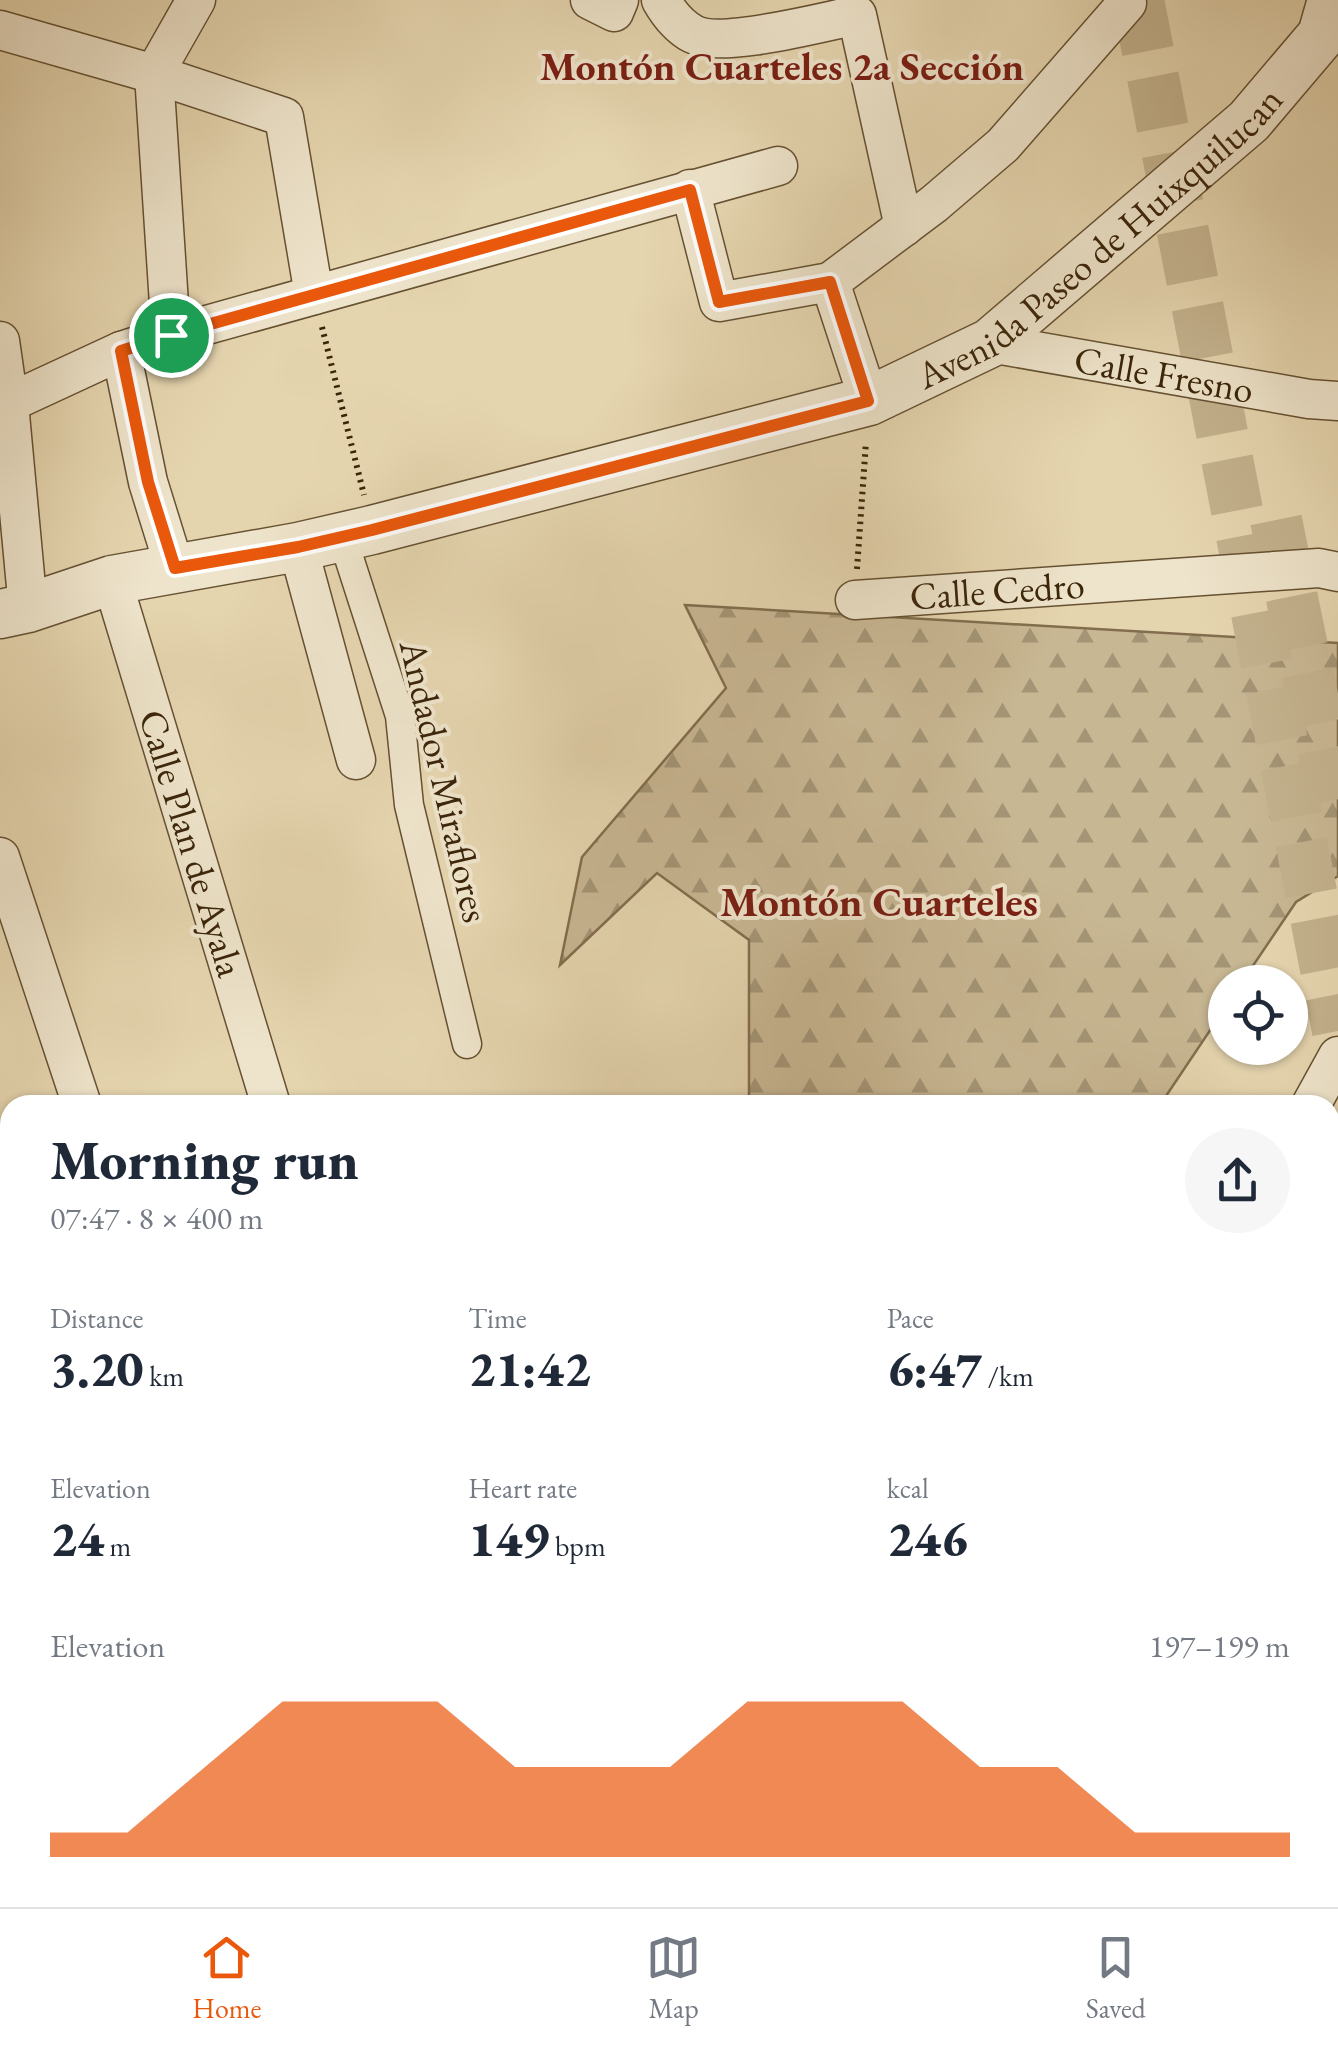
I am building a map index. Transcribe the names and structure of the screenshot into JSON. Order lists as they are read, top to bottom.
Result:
{
  "streets": {
    "street": [
      "Avenida Paseo de Huixquilucan",
      "Calle Fresno",
      "Calle Cedro",
      "Andador Miraflores",
      "Calle Plan de Ayala"
    ]
  },
  "crossings": [
    ["Avenida Paseo de Huixquilucan", "Calle Fresno"],
    ["Avenida Paseo de Huixquilucan", "Calle Cedro"],
    ["Avenida Paseo de Huixquilucan", "Andador Miraflores"],
    ["Avenida Paseo de Huixquilucan", "Calle Plan de Ayala"]
  ],
  "districts": ["Montón Cuarteles 2a Sección", "Montón Cuarteles"],
  "page": {
    "heading": ["Morning run", "07:47 · 8 × 400 m"],
    "stats": [
      ["Distance", "3.20 km"],
      ["Time", "21:42"],
      ["Pace", "6:47 /km"],
      ["Elevation", "24 m"],
      ["Heart rate", "149 bpm"],
      ["kcal", "246"]
    ],
    "chart": ["Elevation", "197–199 m"],
    "tabs": ["Home", "Map", "Saved"]
  }
}
